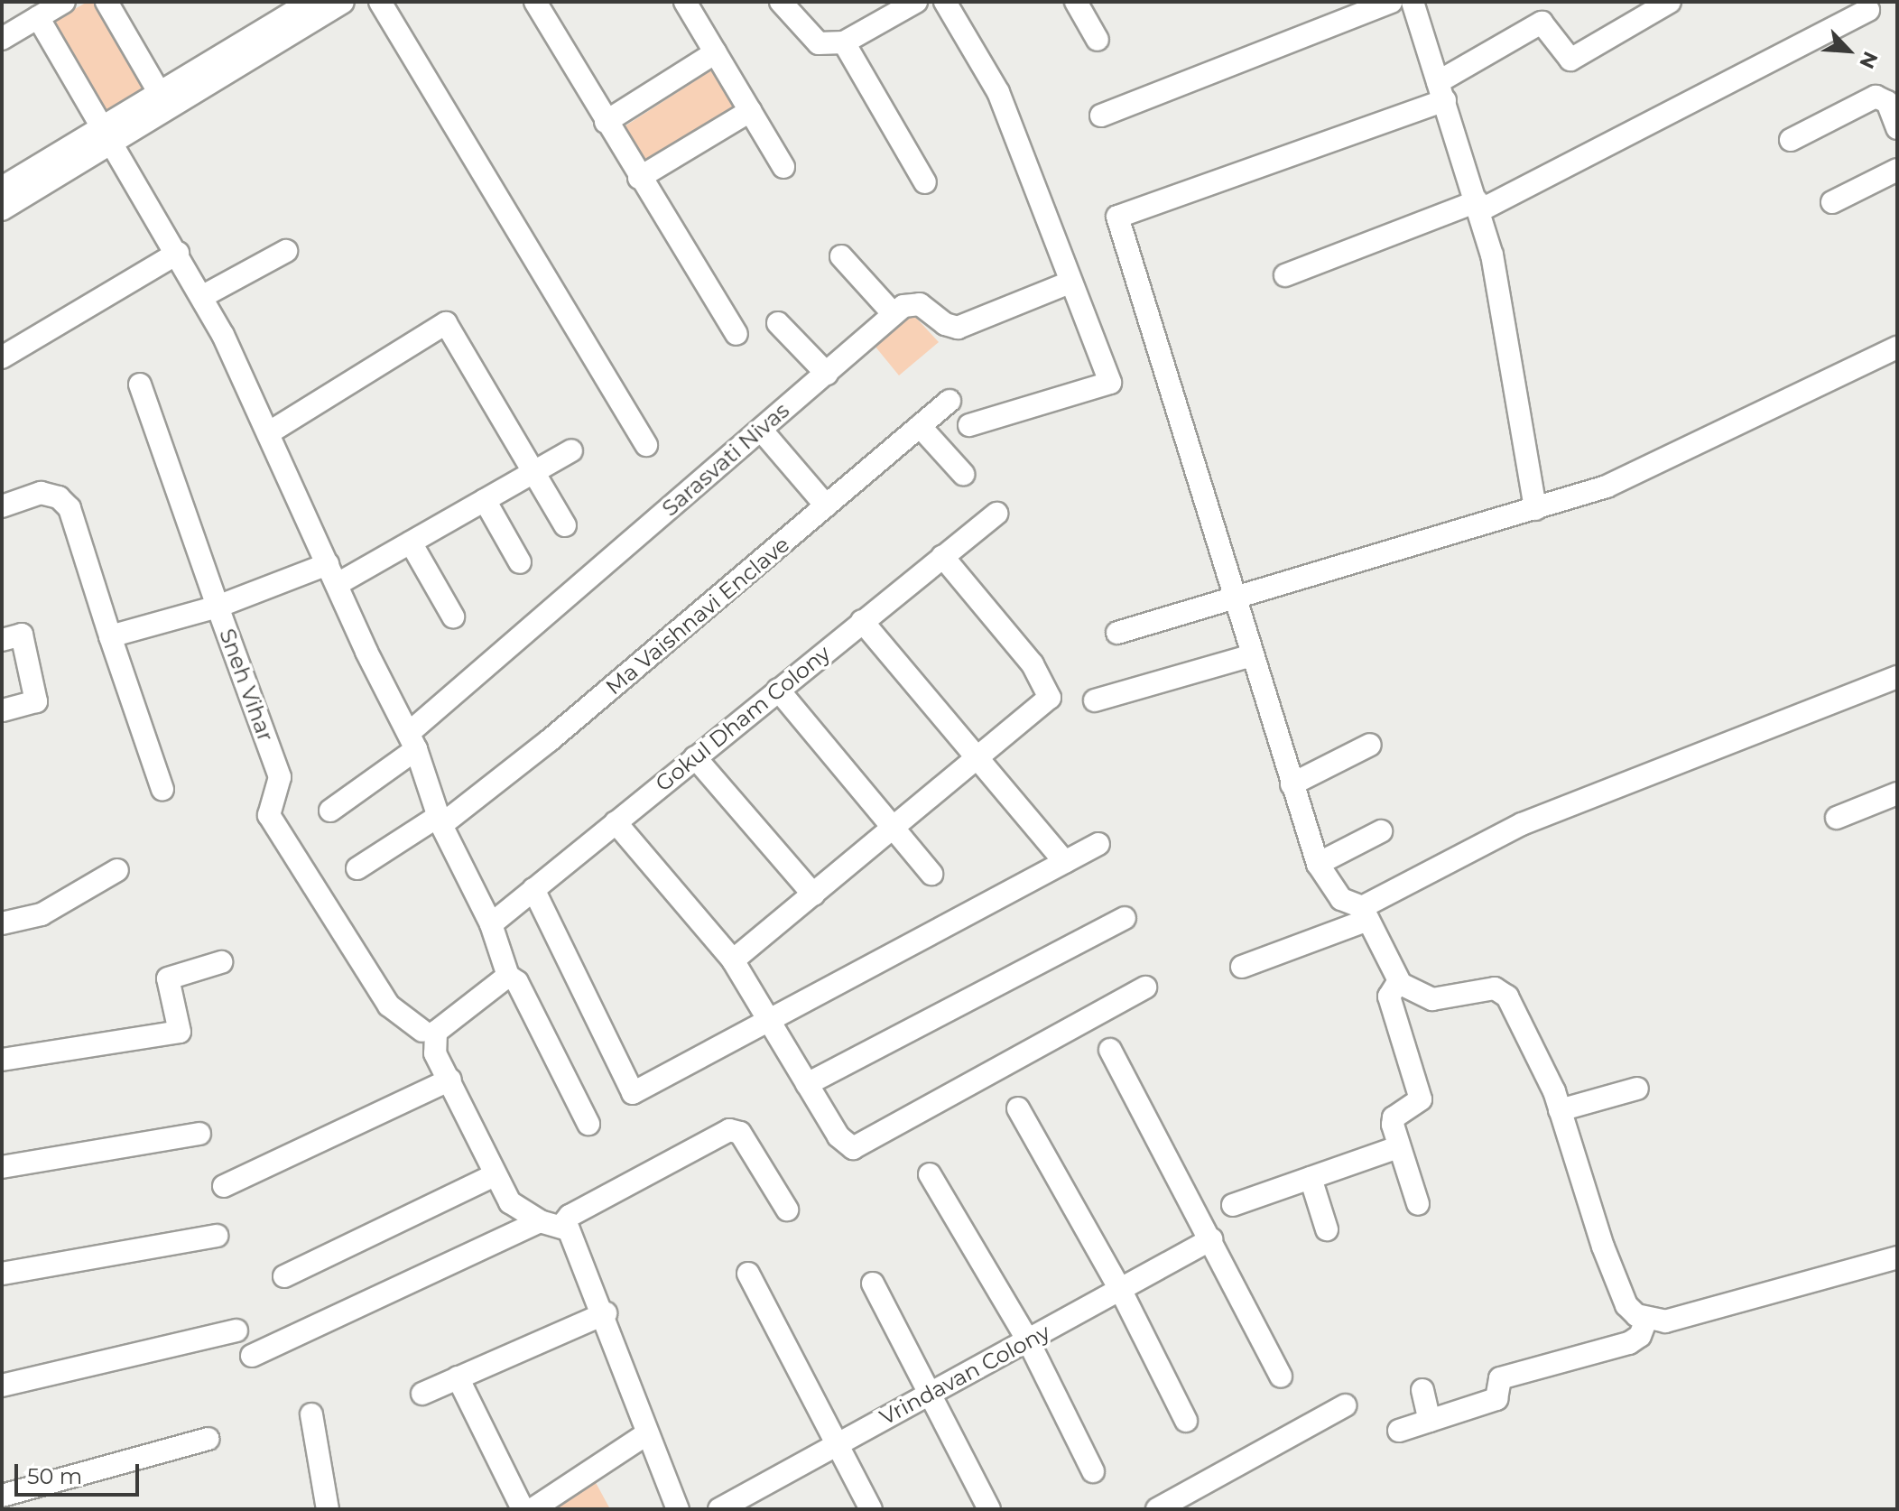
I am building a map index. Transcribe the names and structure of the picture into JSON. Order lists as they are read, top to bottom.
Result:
{
  "streets": {
    "street": [
      "Sarasvati Nivas",
      "Ma Vaishnavi Enclave",
      "Sneh Vihar",
      "Gokul Dham Colony",
      "Vrindavan Colony"
    ]
  },
  "scale_bar": "50 m",
  "north": "bottom right"
}
